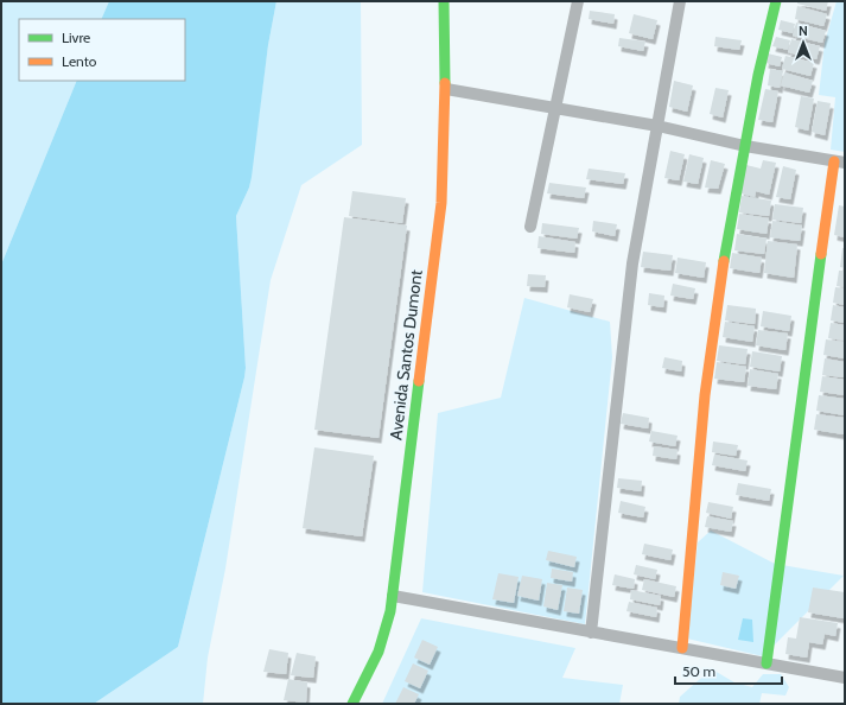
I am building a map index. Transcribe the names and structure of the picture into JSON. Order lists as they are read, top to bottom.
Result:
{
  "streets": {
    "street": ["Avenida Santos Dumont"]
  },
  "legend": ["Livre", "Lento"],
  "scale_bar": "50 m",
  "north": "top"
}
